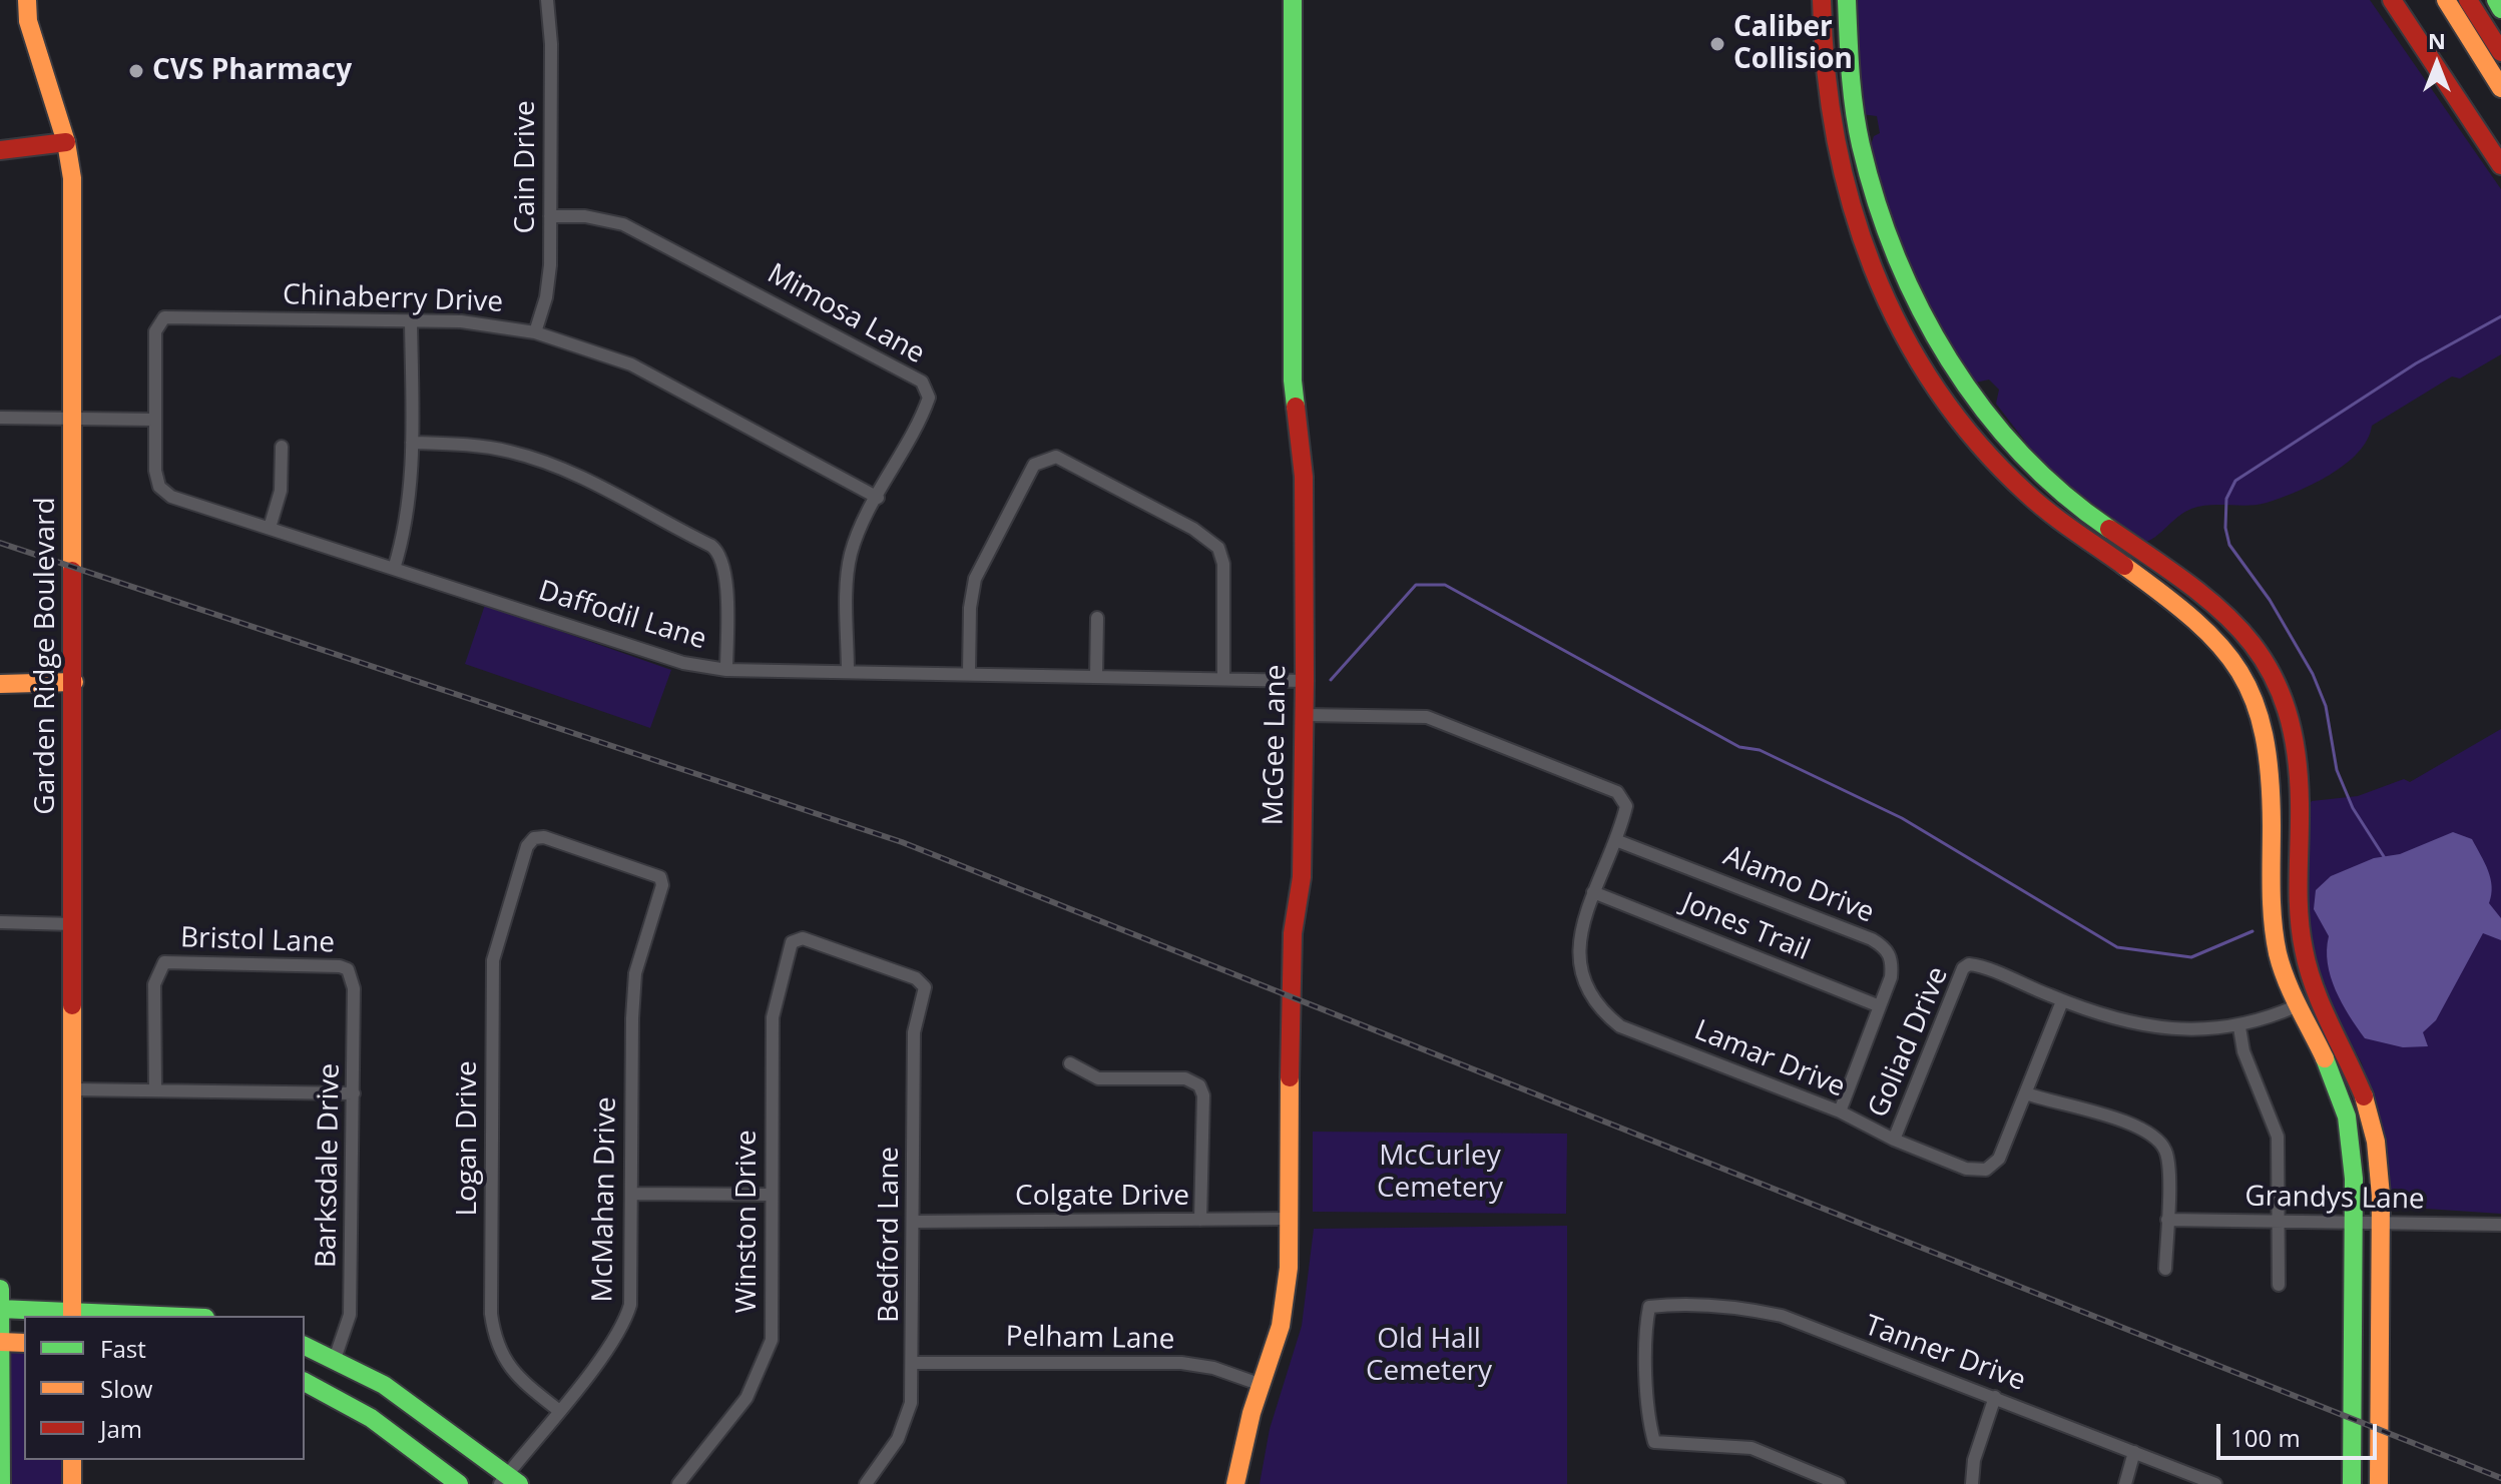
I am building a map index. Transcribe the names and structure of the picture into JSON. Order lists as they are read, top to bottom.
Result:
{
  "streets": {
    "main road": ["Garden Ridge Boulevard", "McGee Lane"],
    "street": [
      "Cain Drive",
      "Chinaberry Drive",
      "Mimosa Lane",
      "Daffodil Lane",
      "Alamo Drive",
      "Jones Trail",
      "Bristol Lane",
      "Goliad Drive",
      "Lamar Drive",
      "Logan Drive",
      "Barksdale Drive",
      "Colgate Drive",
      "Grandys Lane",
      "McMahan Drive",
      "Winston Drive",
      "Bedford Lane",
      "Pelham Lane",
      "Tanner Drive"
    ]
  },
  "crossings": [
    ["Cain Drive", "Chinaberry Drive"],
    ["Cain Drive", "Mimosa Lane"],
    ["Chinaberry Drive", "Mimosa Lane"],
    ["Chinaberry Drive", "Daffodil Lane"],
    ["Mimosa Lane", "Daffodil Lane"],
    ["Daffodil Lane", "McGee Lane"],
    ["McGee Lane", "Lamar Drive"],
    ["McGee Lane", "Colgate Drive"],
    ["McGee Lane", "Pelham Lane"],
    ["Alamo Drive", "Jones Trail"],
    ["Alamo Drive", "Lamar Drive"],
    ["Jones Trail", "Lamar Drive"],
    ["Bristol Lane", "Barksdale Drive"],
    ["Goliad Drive", "Lamar Drive"],
    ["Logan Drive", "McMahan Drive"],
    ["Colgate Drive", "Bedford Lane"],
    ["Winston Drive", "Bedford Lane"],
    ["Bedford Lane", "Pelham Lane"]
  ],
  "parks": ["McCurley Cemetery", "Old Hall Cemetery"],
  "places": ["Caliber Collision", "CVS Pharmacy"],
  "legend": ["Fast", "Slow", "Jam"],
  "scale_bar": "100 m",
  "north": "top"
}
